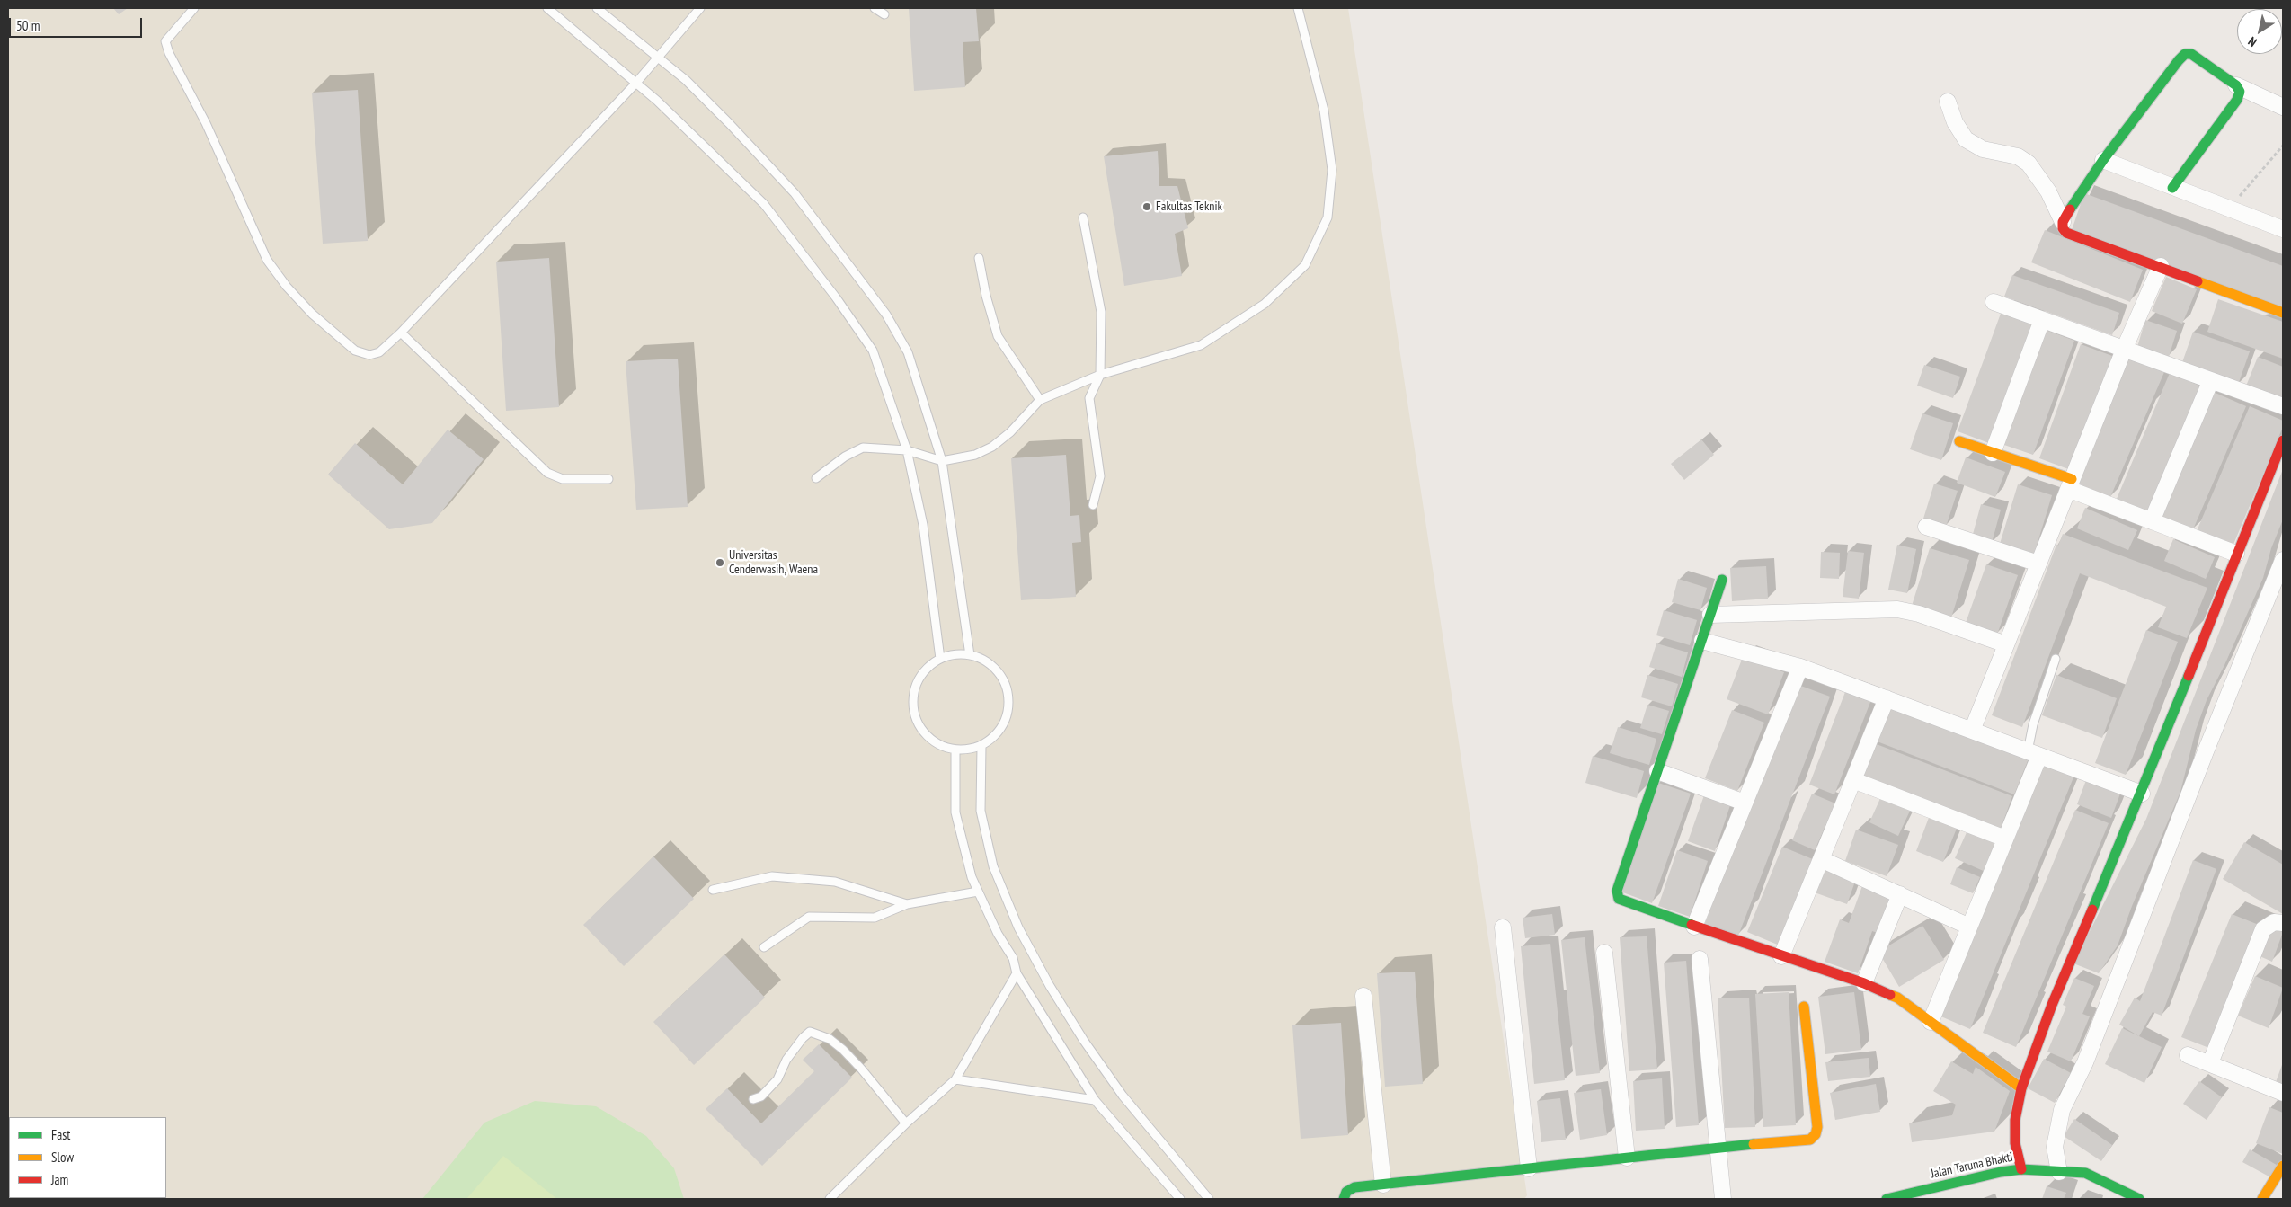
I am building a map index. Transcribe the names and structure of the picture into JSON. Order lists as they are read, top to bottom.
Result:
{
  "streets": {
    "street": ["Jalan Taruna Bhakti"]
  },
  "places": ["Fakultas Teknik", "Universitas Cenderwasih, Waena"],
  "legend": ["Fast", "Slow", "Jam"],
  "scale_bar": "50 m",
  "north": "bottom left"
}
